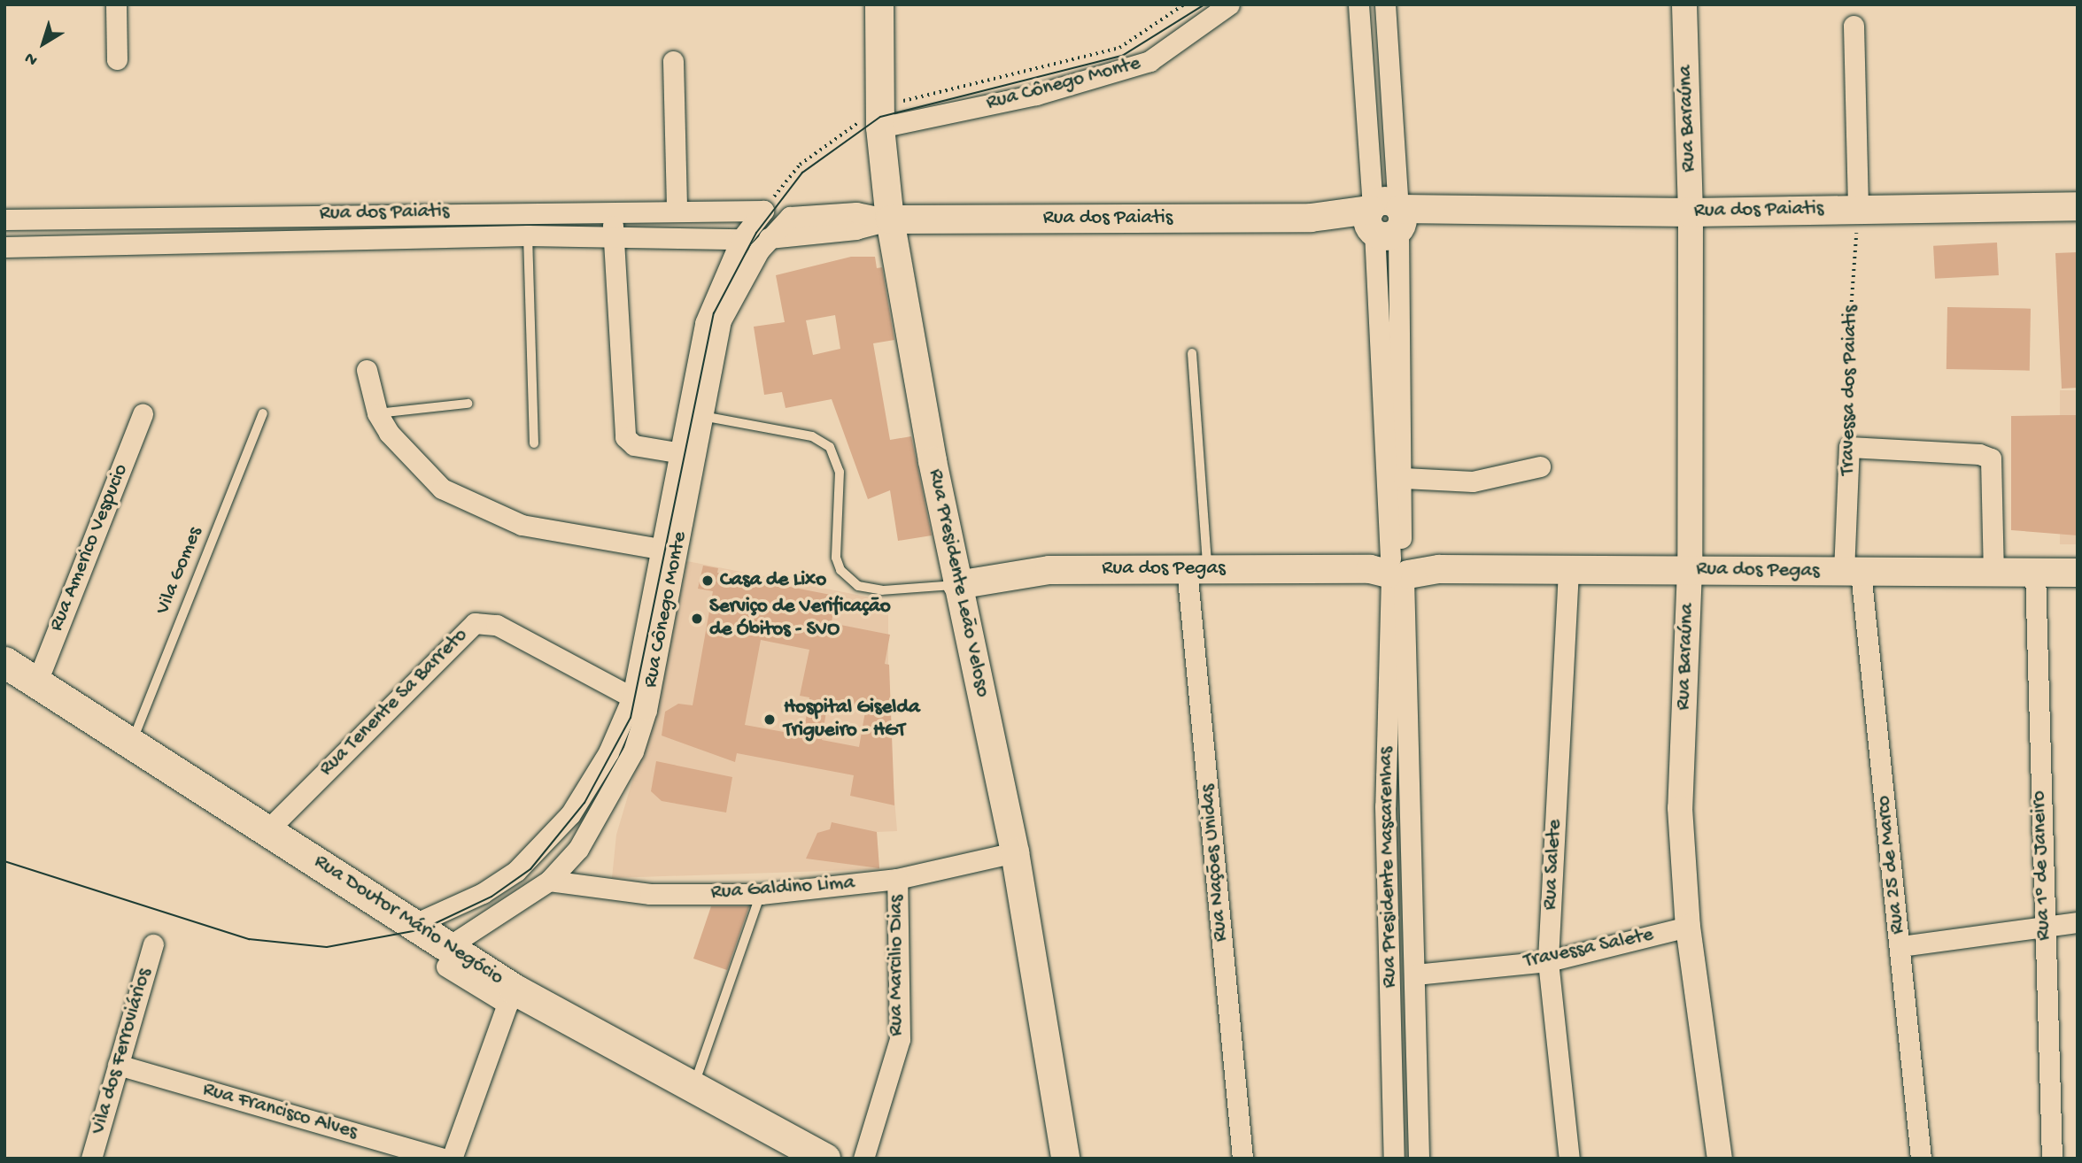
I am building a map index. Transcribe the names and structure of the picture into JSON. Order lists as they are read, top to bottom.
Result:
{
  "streets": {
    "main road": [
      "Rua dos Paiatis",
      "Rua dos Pegas",
      "Rua Presidente Leão Veloso",
      "Rua Doutor Mário Negócio"
    ],
    "street": [
      "Rua Cônego Monte",
      "Rua Baraúna",
      "Travessa dos Paiatis",
      "Rua Americo Vespucio",
      "Rua Tenente Sa Barreto",
      "Rua Nações Unidas",
      "Rua Salete",
      "Rua 25 de Marco",
      "Rua 1º de Janeiro",
      "Rua Presidente Mascarenhas",
      "Rua Galdino Lima",
      "Travessa Salete",
      "Rua Marcilio Dias",
      "Vila dos Ferroviários",
      "Rua Francisco Alves"
    ],
    "lane": ["Vila Gomes"]
  },
  "crossings": [
    ["Rua Cônego Monte", "Rua dos Paiatis"],
    ["Rua Cônego Monte", "Rua Presidente Leão Veloso"],
    ["Rua Cônego Monte", "Rua Tenente Sa Barreto"],
    ["Rua Cônego Monte", "Rua Galdino Lima"],
    ["Rua Cônego Monte", "Rua Doutor Mário Negócio"],
    ["Rua Baraúna", "Rua dos Paiatis"],
    ["Rua Baraúna", "Rua dos Pegas"],
    ["Rua Baraúna", "Travessa Salete"],
    ["Rua dos Paiatis", "Travessa dos Paiatis"],
    ["Rua dos Paiatis", "Rua Presidente Leão Veloso"],
    ["Rua dos Paiatis", "Rua Presidente Mascarenhas"],
    ["Travessa dos Paiatis", "Rua dos Pegas"],
    ["Travessa dos Paiatis", "Rua 25 de Marco"],
    ["Rua Americo Vespucio", "Rua Doutor Mário Negócio"],
    ["Rua dos Pegas", "Rua Presidente Leão Veloso"],
    ["Rua dos Pegas", "Rua Nações Unidas"],
    ["Rua dos Pegas", "Rua Salete"],
    ["Rua dos Pegas", "Rua 25 de Marco"],
    ["Rua dos Pegas", "Rua 1º de Janeiro"],
    ["Rua dos Pegas", "Rua Presidente Mascarenhas"],
    ["Vila Gomes", "Rua Doutor Mário Negócio"],
    ["Rua Presidente Leão Veloso", "Rua Galdino Lima"],
    ["Rua Tenente Sa Barreto", "Rua Doutor Mário Negócio"],
    ["Rua Salete", "Travessa Salete"],
    ["Rua Presidente Mascarenhas", "Travessa Salete"],
    ["Rua Galdino Lima", "Rua Marcilio Dias"],
    ["Vila dos Ferroviários", "Rua Francisco Alves"]
  ],
  "places": ["Casa de Lixo", "Serviço de Verificação de Óbitos - SVO", "Hospital Giselda Trigueiro - HGT"],
  "north": "bottom left"
}
